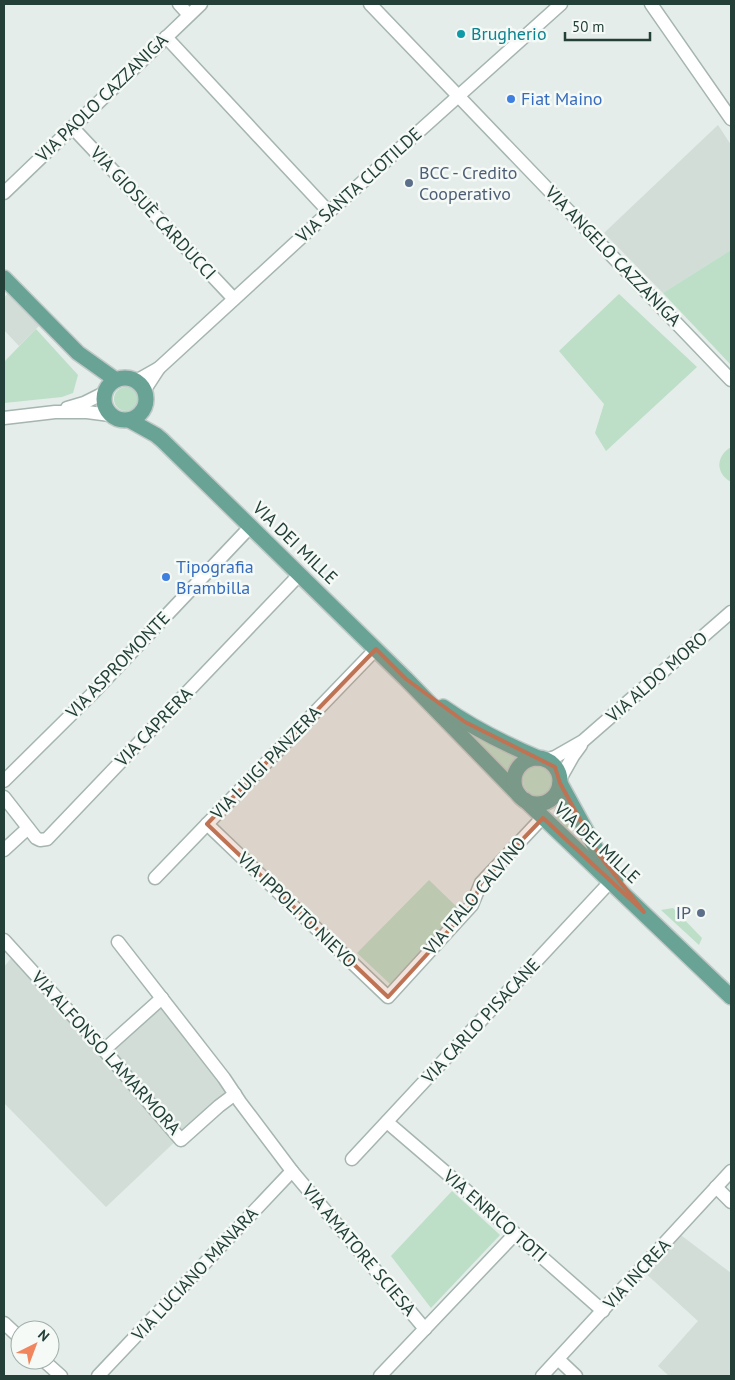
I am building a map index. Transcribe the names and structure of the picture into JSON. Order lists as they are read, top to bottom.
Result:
{
  "streets": {
    "main road": ["VIA DEI MILLE"],
    "street": [
      "VIA PAOLO CAZZANIGA",
      "VIA SANTA CLOTILDE",
      "VIA GIOSUÈ CARDUCCI",
      "VIA ANGELO CAZZANIGA",
      "VIA ASPROMONTE",
      "VIA ALDO MORO",
      "VIA CAPRERA",
      "VIA LUIGI PANZERA",
      "VIA ITALO CALVINO",
      "VIA IPPOLITO NIEVO",
      "VIA CARLO PISACANE",
      "VIA ALFONSO LAMARMORA",
      "VIA ENRICO TOTI",
      "VIA AMATORE SCIESA",
      "VIA LUCIANO MANARA",
      "VIA INCREA"
    ]
  },
  "crossings": [
    ["VIA PAOLO CAZZANIGA", "VIA GIOSUÈ CARDUCCI"],
    ["VIA SANTA CLOTILDE", "VIA GIOSUÈ CARDUCCI"],
    ["VIA SANTA CLOTILDE", "VIA ANGELO CAZZANIGA"],
    ["VIA SANTA CLOTILDE", "VIA DEI MILLE"],
    ["VIA DEI MILLE", "VIA ASPROMONTE"],
    ["VIA DEI MILLE", "VIA ALDO MORO"],
    ["VIA DEI MILLE", "VIA CAPRERA"],
    ["VIA DEI MILLE", "VIA LUIGI PANZERA"],
    ["VIA DEI MILLE", "VIA ITALO CALVINO"],
    ["VIA DEI MILLE", "VIA CARLO PISACANE"],
    ["VIA LUIGI PANZERA", "VIA IPPOLITO NIEVO"],
    ["VIA ITALO CALVINO", "VIA IPPOLITO NIEVO"],
    ["VIA CARLO PISACANE", "VIA ENRICO TOTI"],
    ["VIA ALFONSO LAMARMORA", "VIA AMATORE SCIESA"],
    ["VIA ENRICO TOTI", "VIA AMATORE SCIESA"],
    ["VIA ENRICO TOTI", "VIA INCREA"],
    ["VIA AMATORE SCIESA", "VIA LUCIANO MANARA"]
  ],
  "places": [
    "Brugherio",
    "Fiat Maino",
    "BCC - Credito Cooperativo",
    "Tipografia Brambilla",
    "IP"
  ],
  "scale_bar": "50 m",
  "north": "top right"
}
